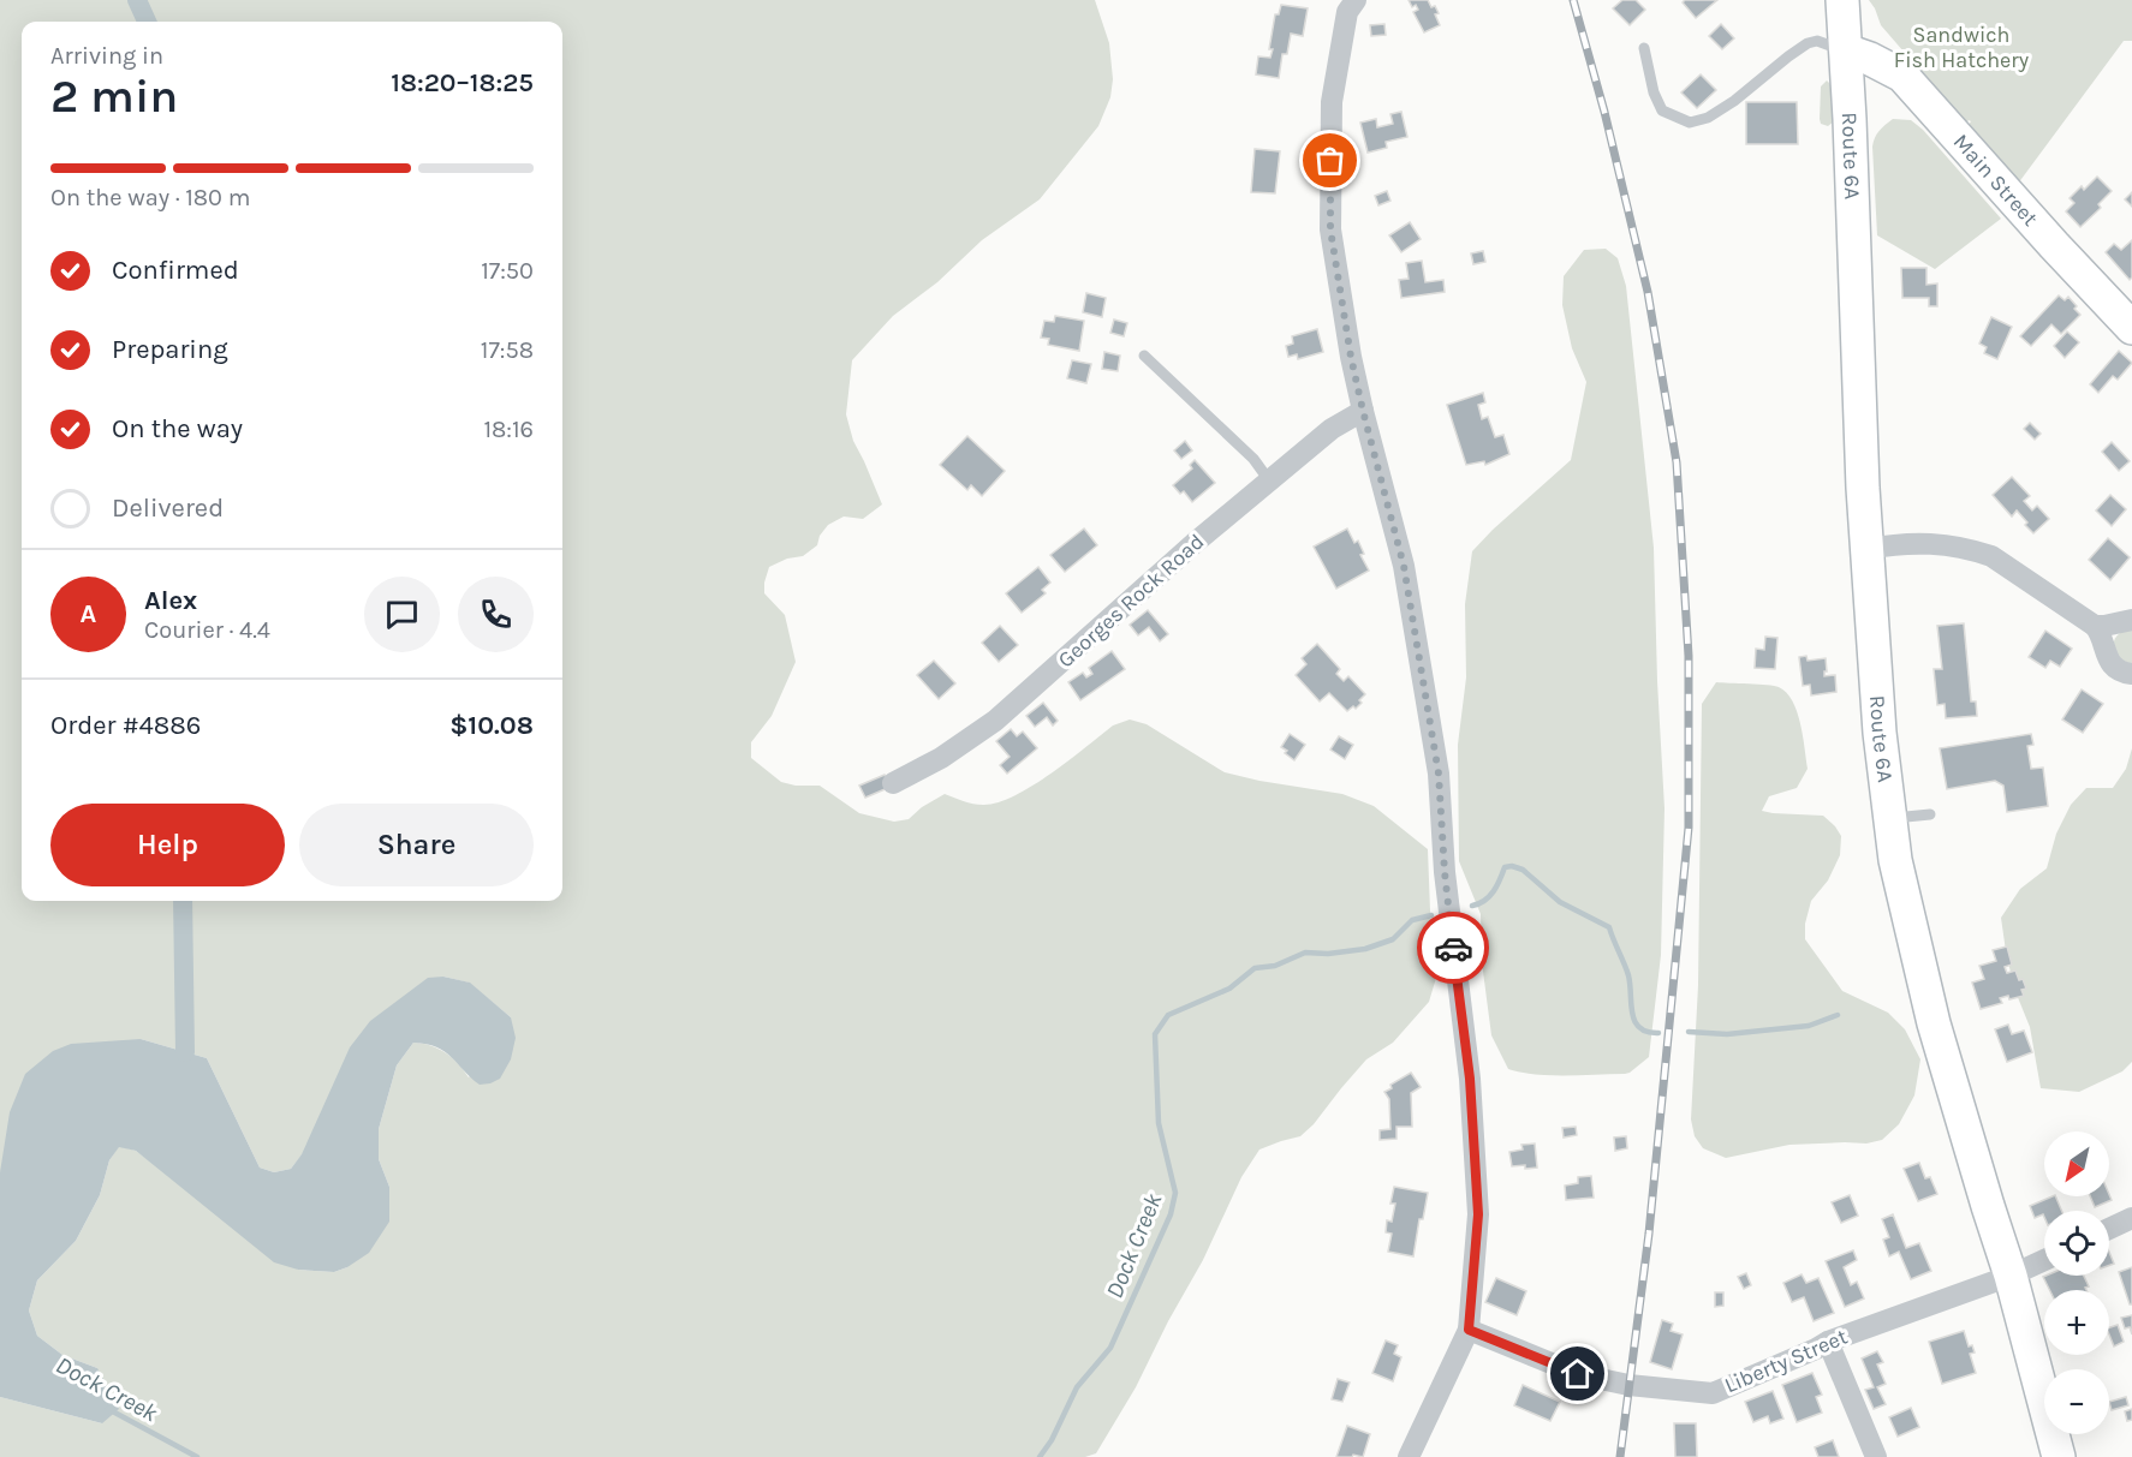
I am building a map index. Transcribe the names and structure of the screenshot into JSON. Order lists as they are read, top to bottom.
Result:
{
  "streets": {
    "main road": ["Route 6A", "Main Street"],
    "street": ["Georges Rock Road", "Liberty Street"]
  },
  "crossings": [
    ["Route 6A", "Main Street"],
    ["Route 6A", "Liberty Street"]
  ],
  "water": ["Dock Creek"],
  "parks": ["Sandwich Fish Hatchery"],
  "north": "bottom left",
  "page": {
    "heading": ["2 min", "Arriving in", "18:20–18:25"],
    "panel": [
      "Alex",
      "Courier · 4.4",
      "Order #4886",
      "$10.08"
    ],
    "bar": "On the way · 180 m",
    "list": [
      ["Confirmed", "17:50"],
      ["Preparing", "17:58"],
      ["On the way", "18:16"],
      "Delivered"
    ],
    "round": "A",
    "buttons": ["Help", "Share"],
    "map_buttons": ["+", "−"]
  }
}
